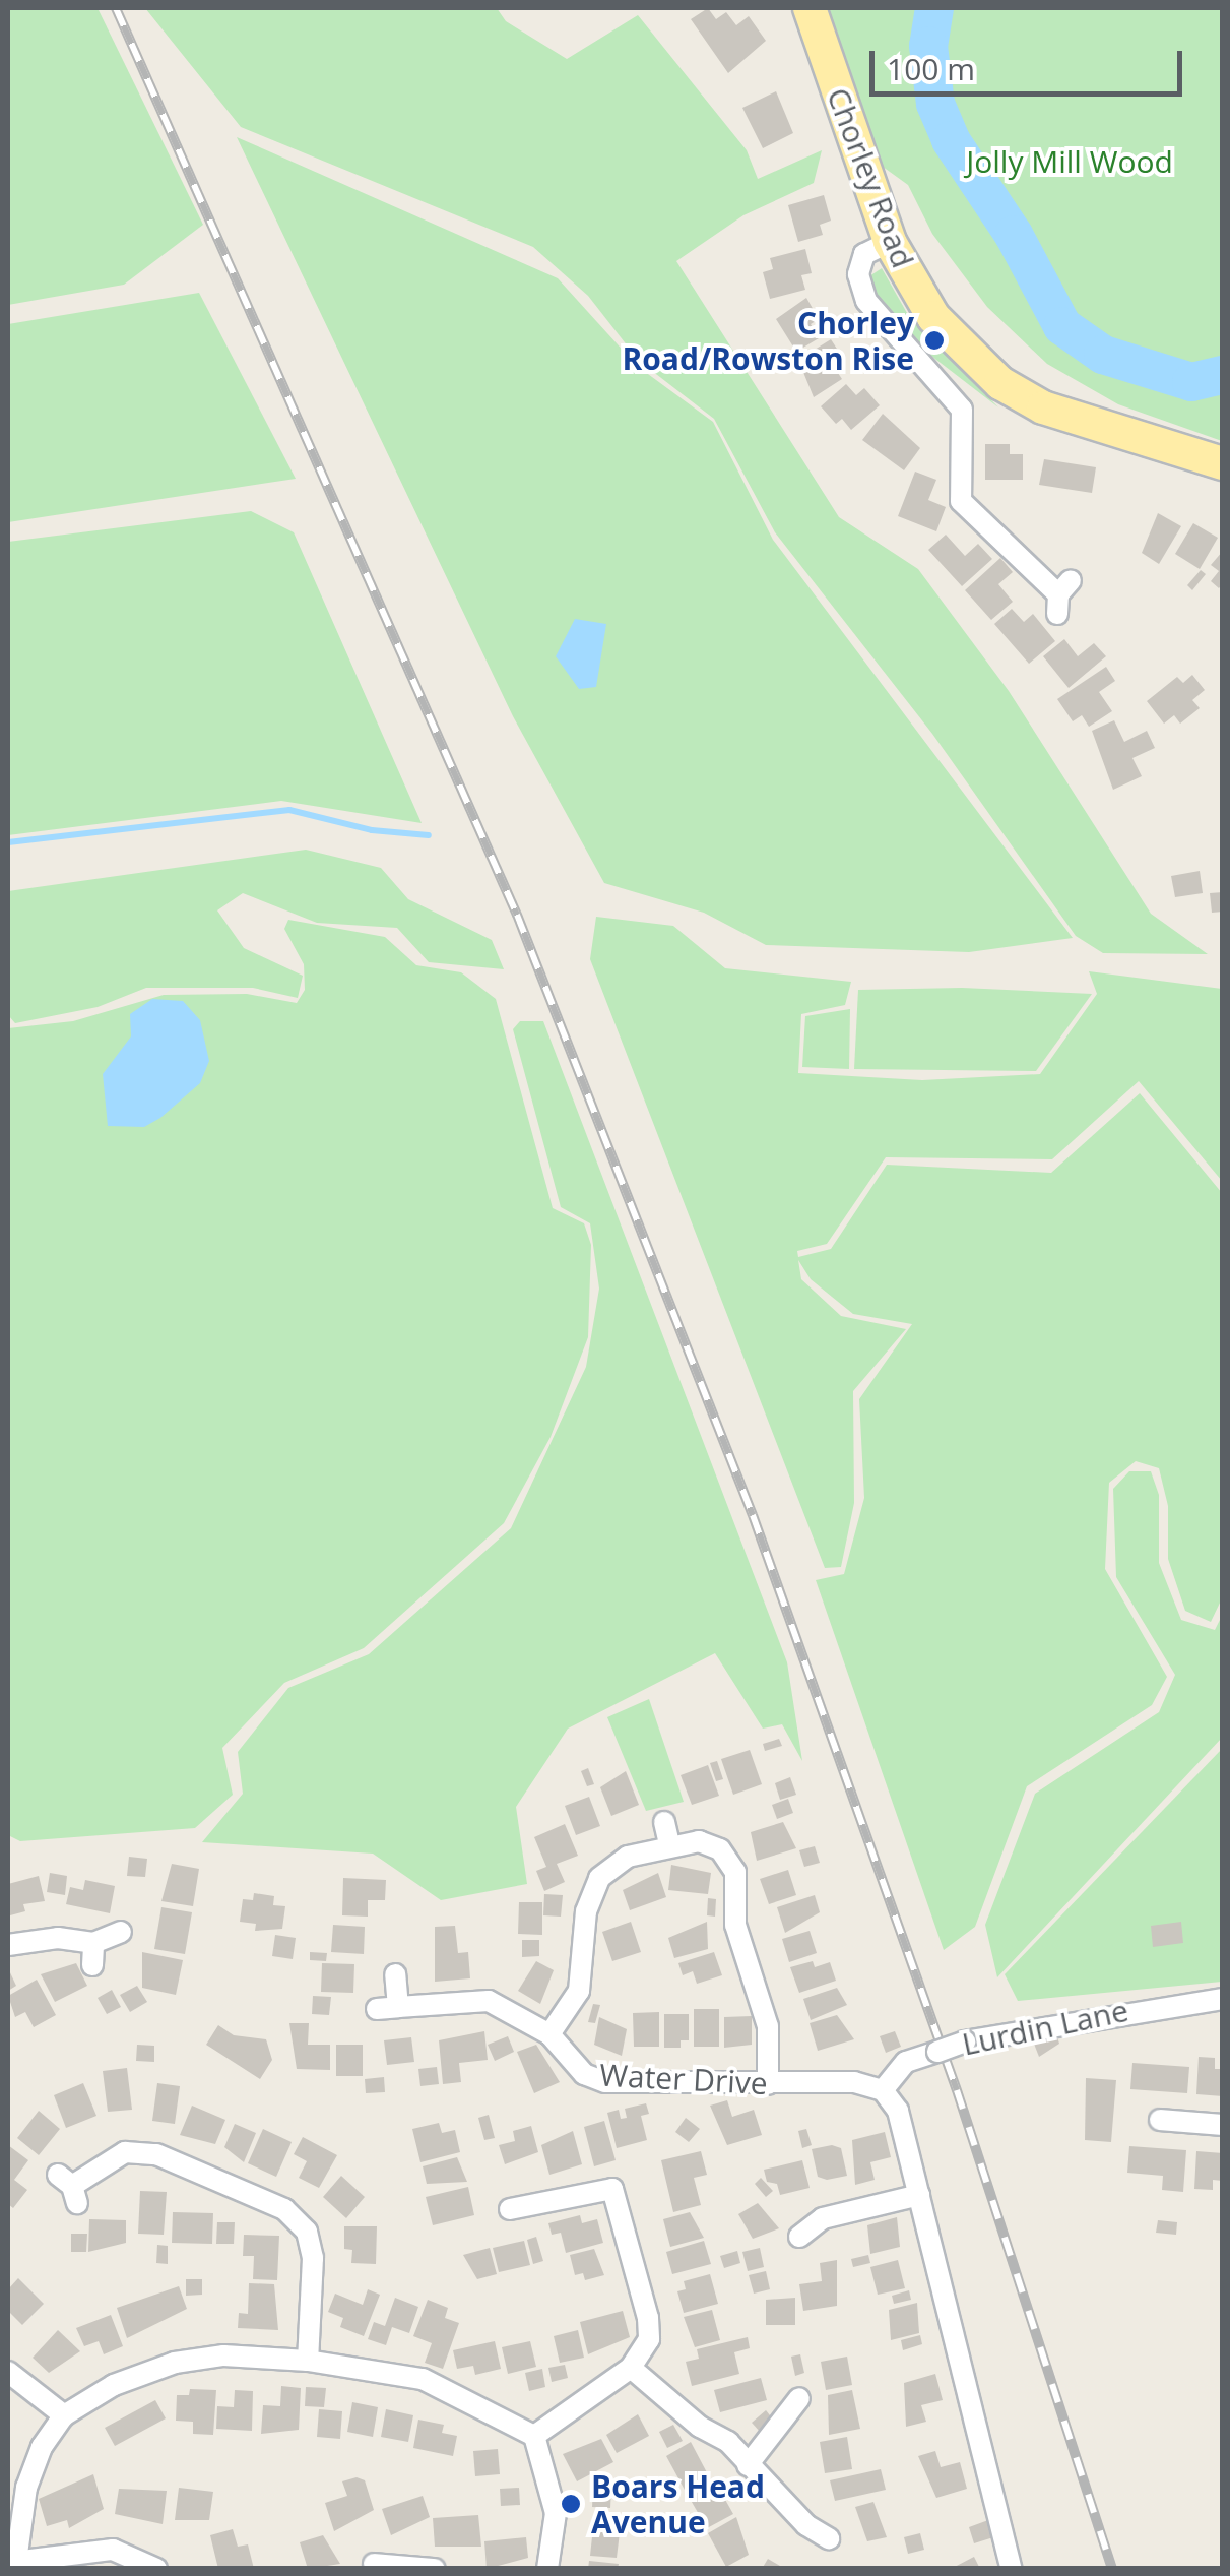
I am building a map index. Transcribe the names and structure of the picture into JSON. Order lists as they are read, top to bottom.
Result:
{
  "streets": {
    "main road": ["Chorley Road"],
    "street": ["Lurdin Lane", "Water Drive"]
  },
  "crossings": [
    ["Lurdin Lane", "Water Drive"]
  ],
  "parks": ["Jolly Mill Wood"],
  "places": ["Chorley Road/Rowston Rise", "Boars Head Avenue"],
  "scale_bar": "100 m"
}
